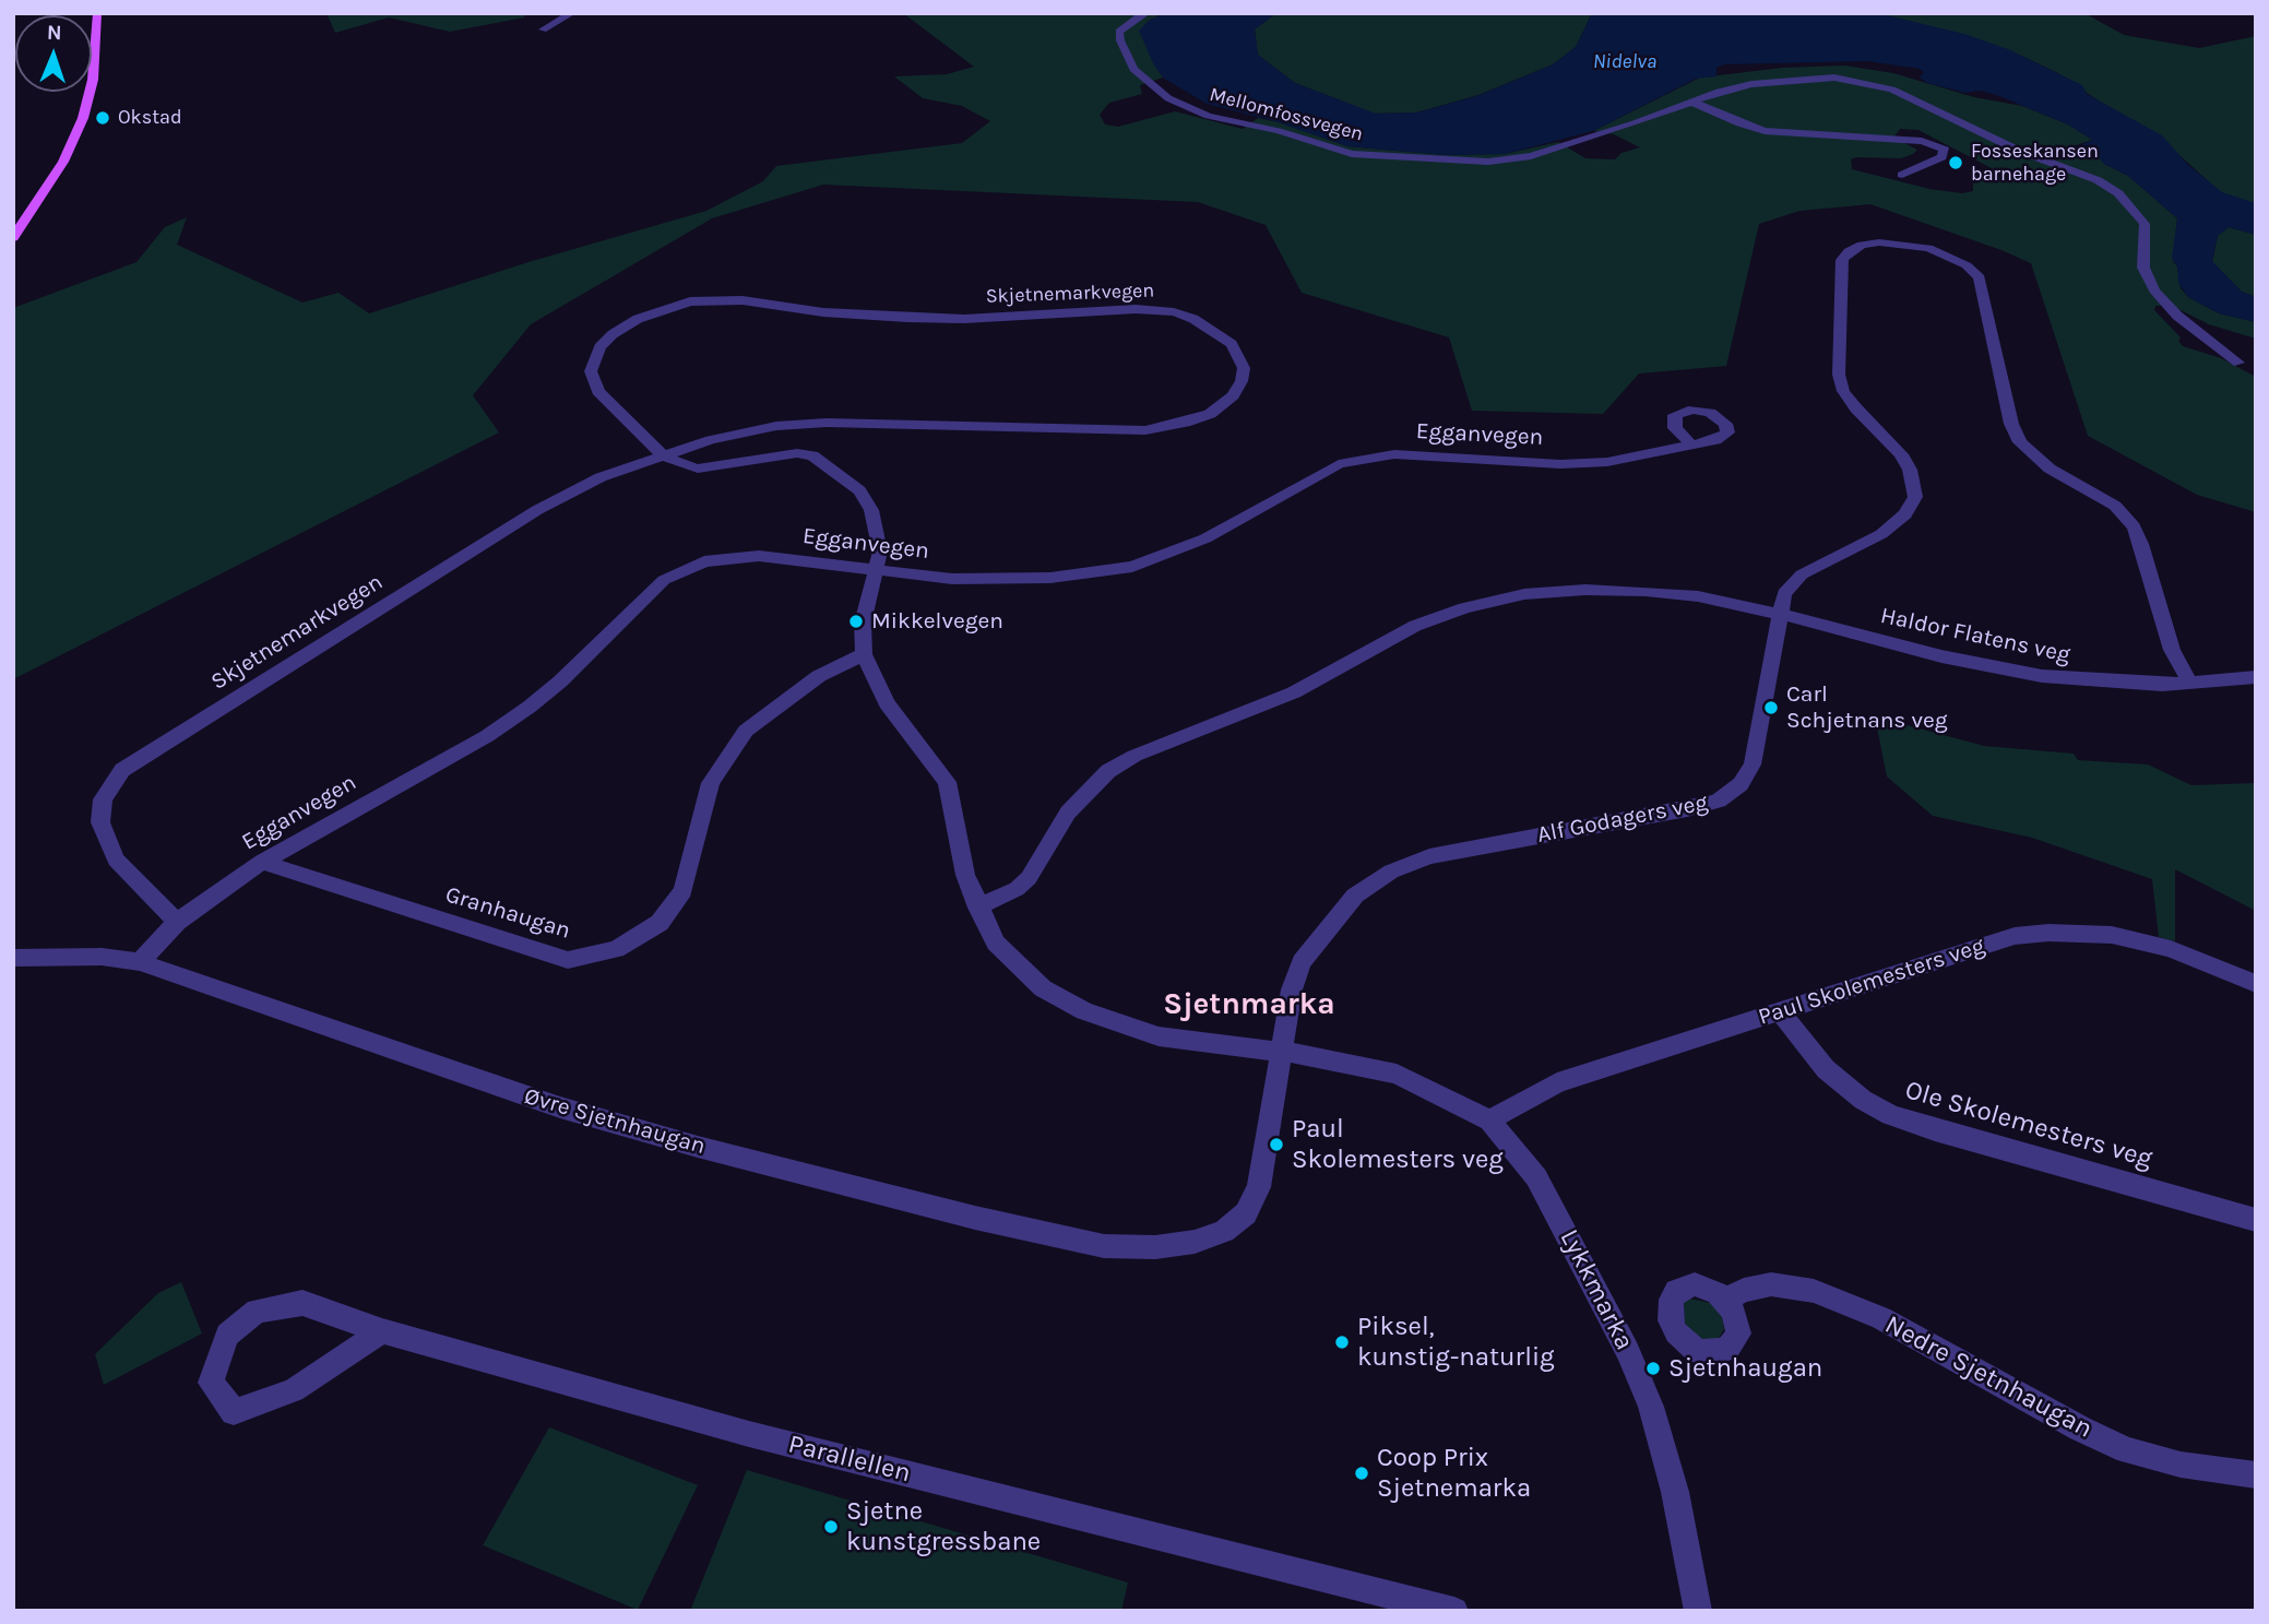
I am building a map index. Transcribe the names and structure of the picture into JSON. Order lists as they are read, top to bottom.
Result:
{
  "streets": {
    "street": [
      "Mellomfossvegen",
      "Skjetnemarkvegen",
      "Egganvegen",
      "Haldor Flatens veg",
      "Alf Godagers veg",
      "Granhaugan",
      "Paul Skolemesters veg",
      "Øvre Sjetnhaugan",
      "Ole Skolemesters veg",
      "Lykkmarka",
      "Nedre Sjetnhaugan",
      "Parallellen"
    ]
  },
  "crossings": [
    ["Skjetnemarkvegen", "Egganvegen"],
    ["Egganvegen", "Granhaugan"],
    ["Egganvegen", "Øvre Sjetnhaugan"],
    ["Haldor Flatens veg", "Alf Godagers veg"],
    ["Alf Godagers veg", "Øvre Sjetnhaugan"],
    ["Paul Skolemesters veg", "Ole Skolemesters veg"],
    ["Paul Skolemesters veg", "Lykkmarka"]
  ],
  "districts": ["Sjetnmarka"],
  "water": ["Nidelva"],
  "places": [
    "Okstad",
    "Fosseskansen barnehage",
    "Mikkelvegen",
    "Carl Schjetnans veg",
    "Paul Skolemesters veg",
    "Piksel, kunstig-naturlig",
    "Sjetnhaugan",
    "Coop Prix Sjetnemarka",
    "Sjetne kunstgressbane"
  ],
  "north": "top"
}
